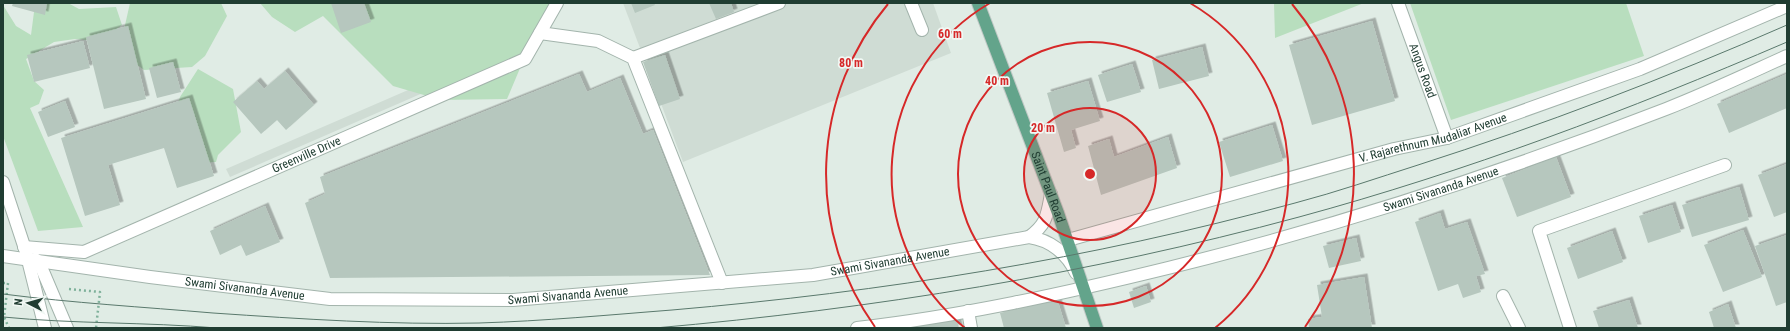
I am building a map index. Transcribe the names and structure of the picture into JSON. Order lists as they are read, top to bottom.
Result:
{
  "streets": {
    "main road": ["Saint Paul Road"],
    "street": [
      "Angus Road",
      "V. Rajarethnum Mudaliar Avenue",
      "Greenville Drive",
      "Swami Sivananda Avenue"
    ]
  },
  "crossings": [
    ["Angus Road", "V. Rajarethnum Mudaliar Avenue"],
    ["V. Rajarethnum Mudaliar Avenue", "Saint Paul Road"],
    ["Saint Paul Road", "Swami Sivananda Avenue"]
  ],
  "north": "left",
  "rings": [
    "60 m",
    "80 m",
    "40 m",
    "20 m"
  ]
}
